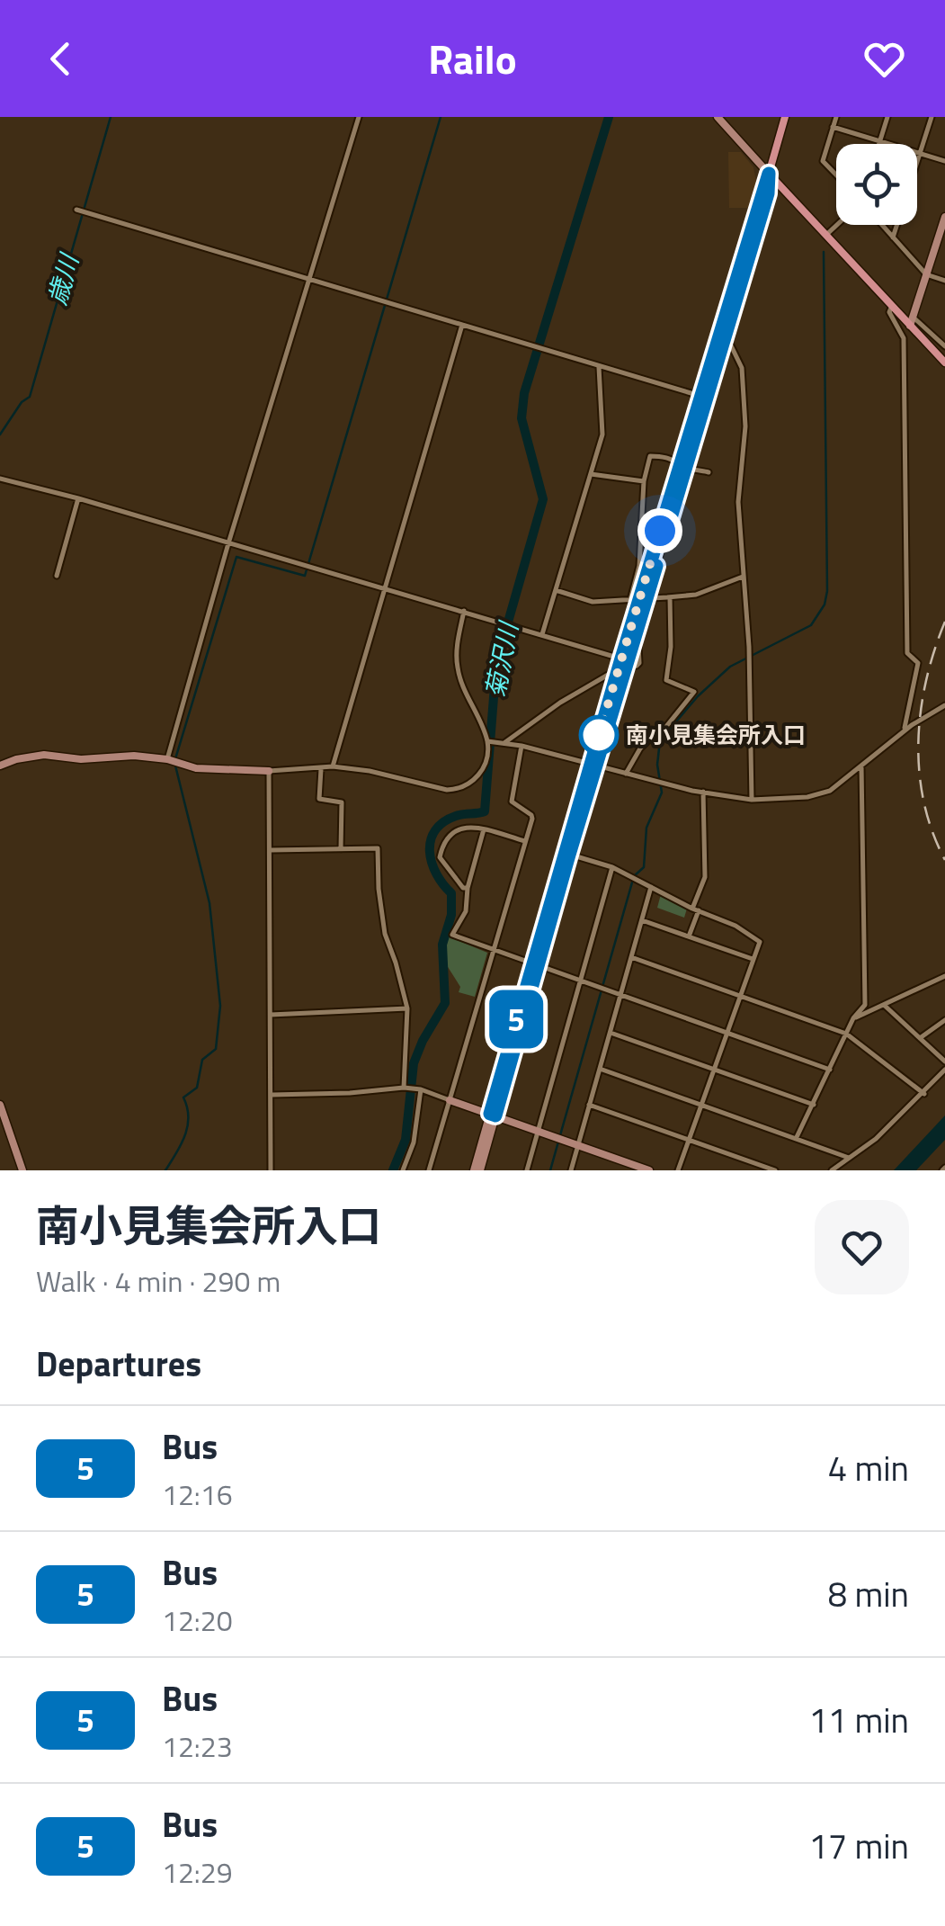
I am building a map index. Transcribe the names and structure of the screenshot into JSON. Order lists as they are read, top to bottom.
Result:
{
  "water": ["歳川", "菊沢川"],
  "places": ["南小見集会所入口"],
  "lines": ["bus line 5"],
  "page": {
    "header": "Railo",
    "on_map": "5",
    "heading": [
      ["南小見集会所入口", "Walk · 4 min · 290 m"],
      "Departures"
    ],
    "list": [
      {
        "mark": "5",
        "name": "Bus",
        "note": "12:16",
        "value": "4 min"
      },
      {
        "mark": "5",
        "name": "Bus",
        "note": "12:20",
        "value": "8 min"
      },
      {
        "mark": "5",
        "name": "Bus",
        "note": "12:23",
        "value": "11 min"
      },
      {
        "mark": "5",
        "name": "Bus",
        "note": "12:29",
        "value": "17 min"
      }
    ]
  }
}
